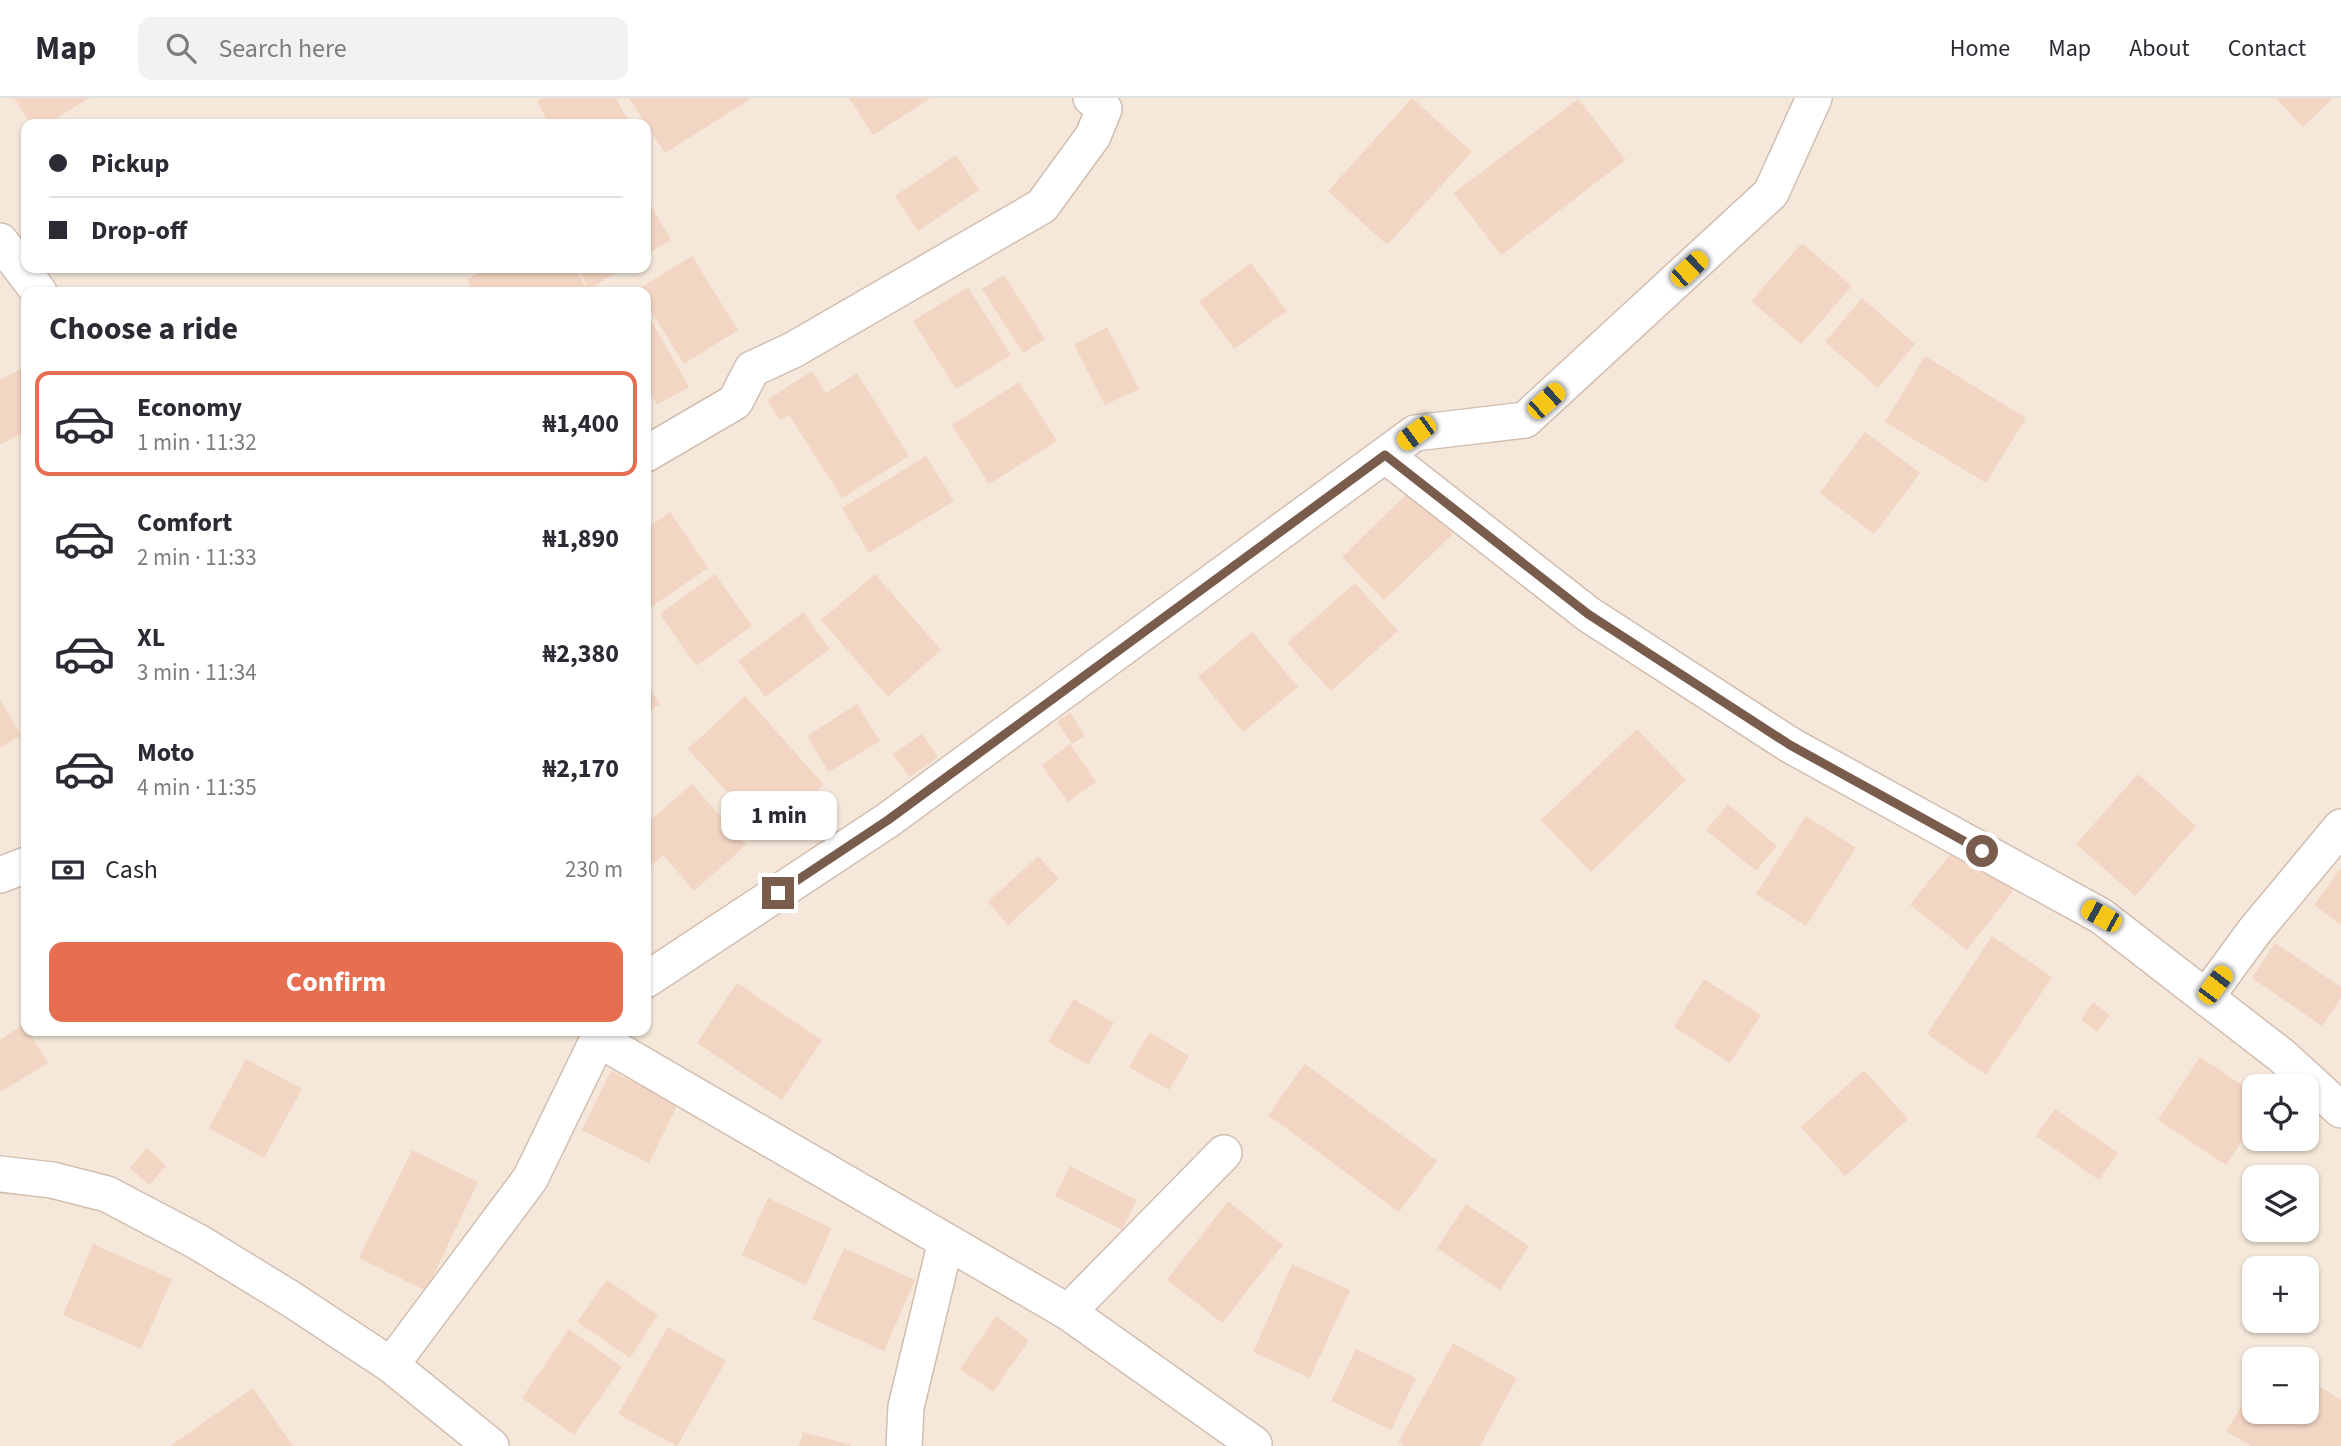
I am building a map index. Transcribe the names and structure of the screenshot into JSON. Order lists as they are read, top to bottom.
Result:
{
  "page": {
    "header": "Map",
    "search": "Search here",
    "nav": [
      "Home",
      "Map",
      "About",
      "Contact"
    ],
    "banner": ["Pickup", "Drop-off"],
    "heading": "Choose a ride",
    "list": [
      {
        "name": "Economy",
        "note": "1 min · 11:32",
        "value": "₦1,400"
      },
      {
        "name": "Comfort",
        "note": "2 min · 11:33",
        "value": "₦1,890"
      },
      {
        "name": "XL",
        "note": "3 min · 11:34",
        "value": "₦2,380"
      },
      {
        "name": "Moto",
        "note": "4 min · 11:35",
        "value": "₦2,170"
      }
    ],
    "bubble": "1 min",
    "pay": ["Cash", "230 m"],
    "buttons": "Confirm",
    "map_buttons": ["+", "−"]
  }
}
